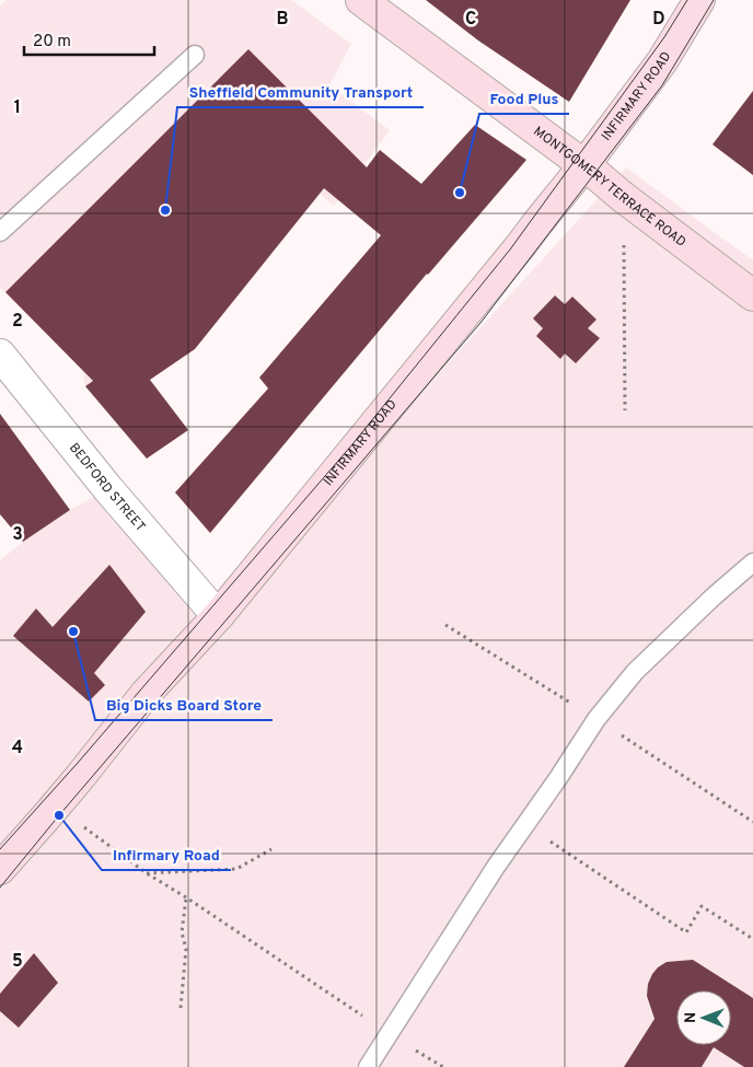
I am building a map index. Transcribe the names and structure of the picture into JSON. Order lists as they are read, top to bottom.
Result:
{
  "streets": {
    "street": ["INFIRMARY ROAD", "MONTGOMERY TERRACE ROAD", "BEDFORD STREET"]
  },
  "crossings": [
    ["INFIRMARY ROAD", "MONTGOMERY TERRACE ROAD"],
    ["INFIRMARY ROAD", "BEDFORD STREET"]
  ],
  "places": [
    "Food Plus",
    "Sheffield Community Transport",
    "Big Dicks Board Store",
    "Infirmary Road"
  ],
  "scale_bar": "20 m",
  "north": "left",
  "grid": {
    "columns": ["B", "C", "D"],
    "rows": [
      "1",
      "2",
      "3",
      "4",
      "5"
    ]
  }
}
